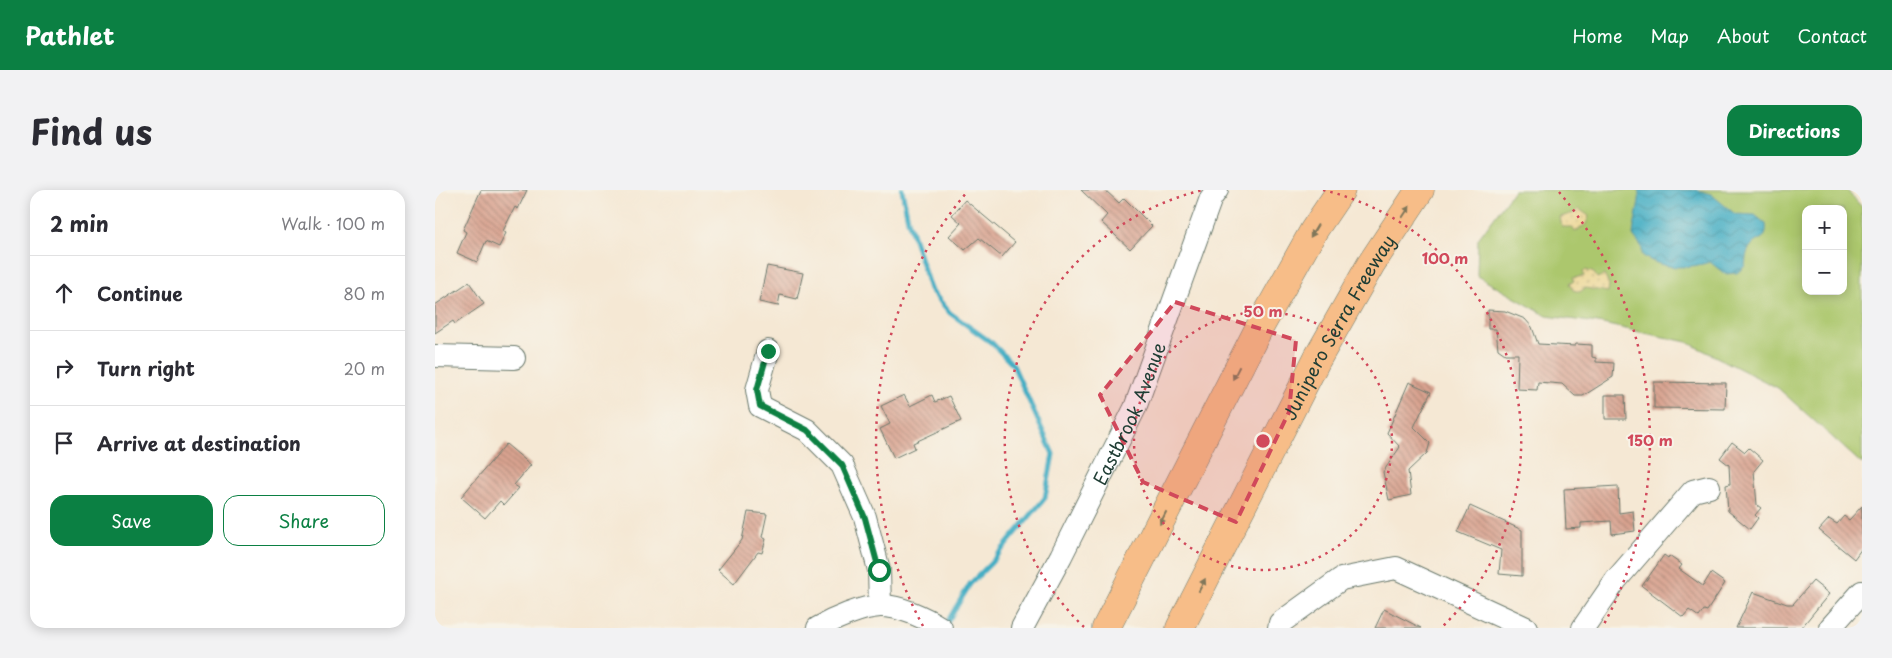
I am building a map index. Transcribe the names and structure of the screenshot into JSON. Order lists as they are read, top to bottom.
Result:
{
  "streets": {
    "highway": ["Junipero Serra Freeway"],
    "street": ["Eastbrook Avenue"]
  },
  "page": {
    "header": "Pathlet",
    "nav": [
      "Home",
      "Map",
      "About",
      "Contact"
    ],
    "title": "Find us",
    "buttons": [
      "Directions",
      ["Save", "Share"]
    ],
    "heading": ["2 min", "Walk · 100 m"],
    "map_buttons": ["+", "−"],
    "list": [
      ["Continue", "80 m"],
      ["Turn right", "20 m"],
      "Arrive at destination"
    ]
  },
  "rings": ["100 m", "50 m", "150 m"]
}
